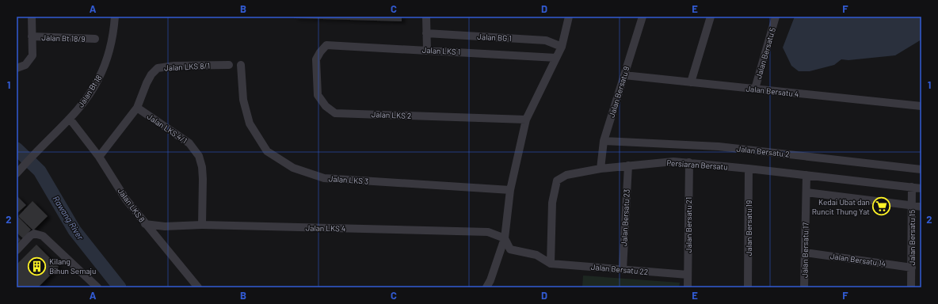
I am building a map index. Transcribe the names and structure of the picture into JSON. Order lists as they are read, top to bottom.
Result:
{
  "streets": {
    "street": [
      "Jalan BG 1",
      "Jalan Bt 18/9",
      "Jalan LKS 1",
      "Jalan Bersatu 5",
      "Jalan LKS 8/1",
      "Jalan Bt 18",
      "Jalan Bersatu 4",
      "Jalan Bersatu 9",
      "Jalan LKS 2",
      "Jalan LKS 4/1",
      "Jalan Bersatu 2",
      "Persiaran Bersatu",
      "Jalan LKS 3",
      "Jalan LKS 8",
      "Jalan Bersatu 23",
      "Jalan Bersatu 21",
      "Jalan LKS 4",
      "Jalan Bersatu 19",
      "Jalan Bersatu 15",
      "Jalan Bersatu 17",
      "Jalan Bersatu 14",
      "Jalan Bersatu 22"
    ]
  },
  "crossings": [
    ["Jalan LKS 1", "Jalan LKS 2"],
    ["Jalan Bersatu 5", "Jalan Bersatu 4"],
    ["Jalan LKS 8/1", "Jalan LKS 4/1"],
    ["Jalan LKS 8/1", "Jalan LKS 8"],
    ["Jalan Bt 18", "Jalan LKS 8"],
    ["Jalan Bersatu 4", "Jalan Bersatu 9"],
    ["Jalan Bersatu 9", "Jalan Bersatu 2"],
    ["Jalan Bersatu 9", "Persiaran Bersatu"],
    ["Jalan LKS 4/1", "Jalan LKS 4"],
    ["Persiaran Bersatu", "Jalan Bersatu 23"],
    ["Persiaran Bersatu", "Jalan Bersatu 21"],
    ["Persiaran Bersatu", "Jalan Bersatu 19"],
    ["Persiaran Bersatu", "Jalan Bersatu 15"],
    ["Persiaran Bersatu", "Jalan Bersatu 17"],
    ["Persiaran Bersatu", "Jalan Bersatu 22"],
    ["Jalan LKS 8", "Jalan LKS 4"],
    ["Jalan Bersatu 23", "Jalan Bersatu 22"],
    ["Jalan Bersatu 21", "Jalan Bersatu 22"],
    ["Jalan Bersatu 15", "Jalan Bersatu 14"],
    ["Jalan Bersatu 17", "Jalan Bersatu 14"]
  ],
  "water": ["Rawang River"],
  "places": {
    "supermarket": ["Kedai Ubat dan Runcit Thung Yat"],
    "building": ["Kilang Bihun Semaju"]
  },
  "grid": {
    "columns": [
      "A",
      "B",
      "C",
      "D",
      "E",
      "F"
    ],
    "rows": ["1", "2"]
  }
}
